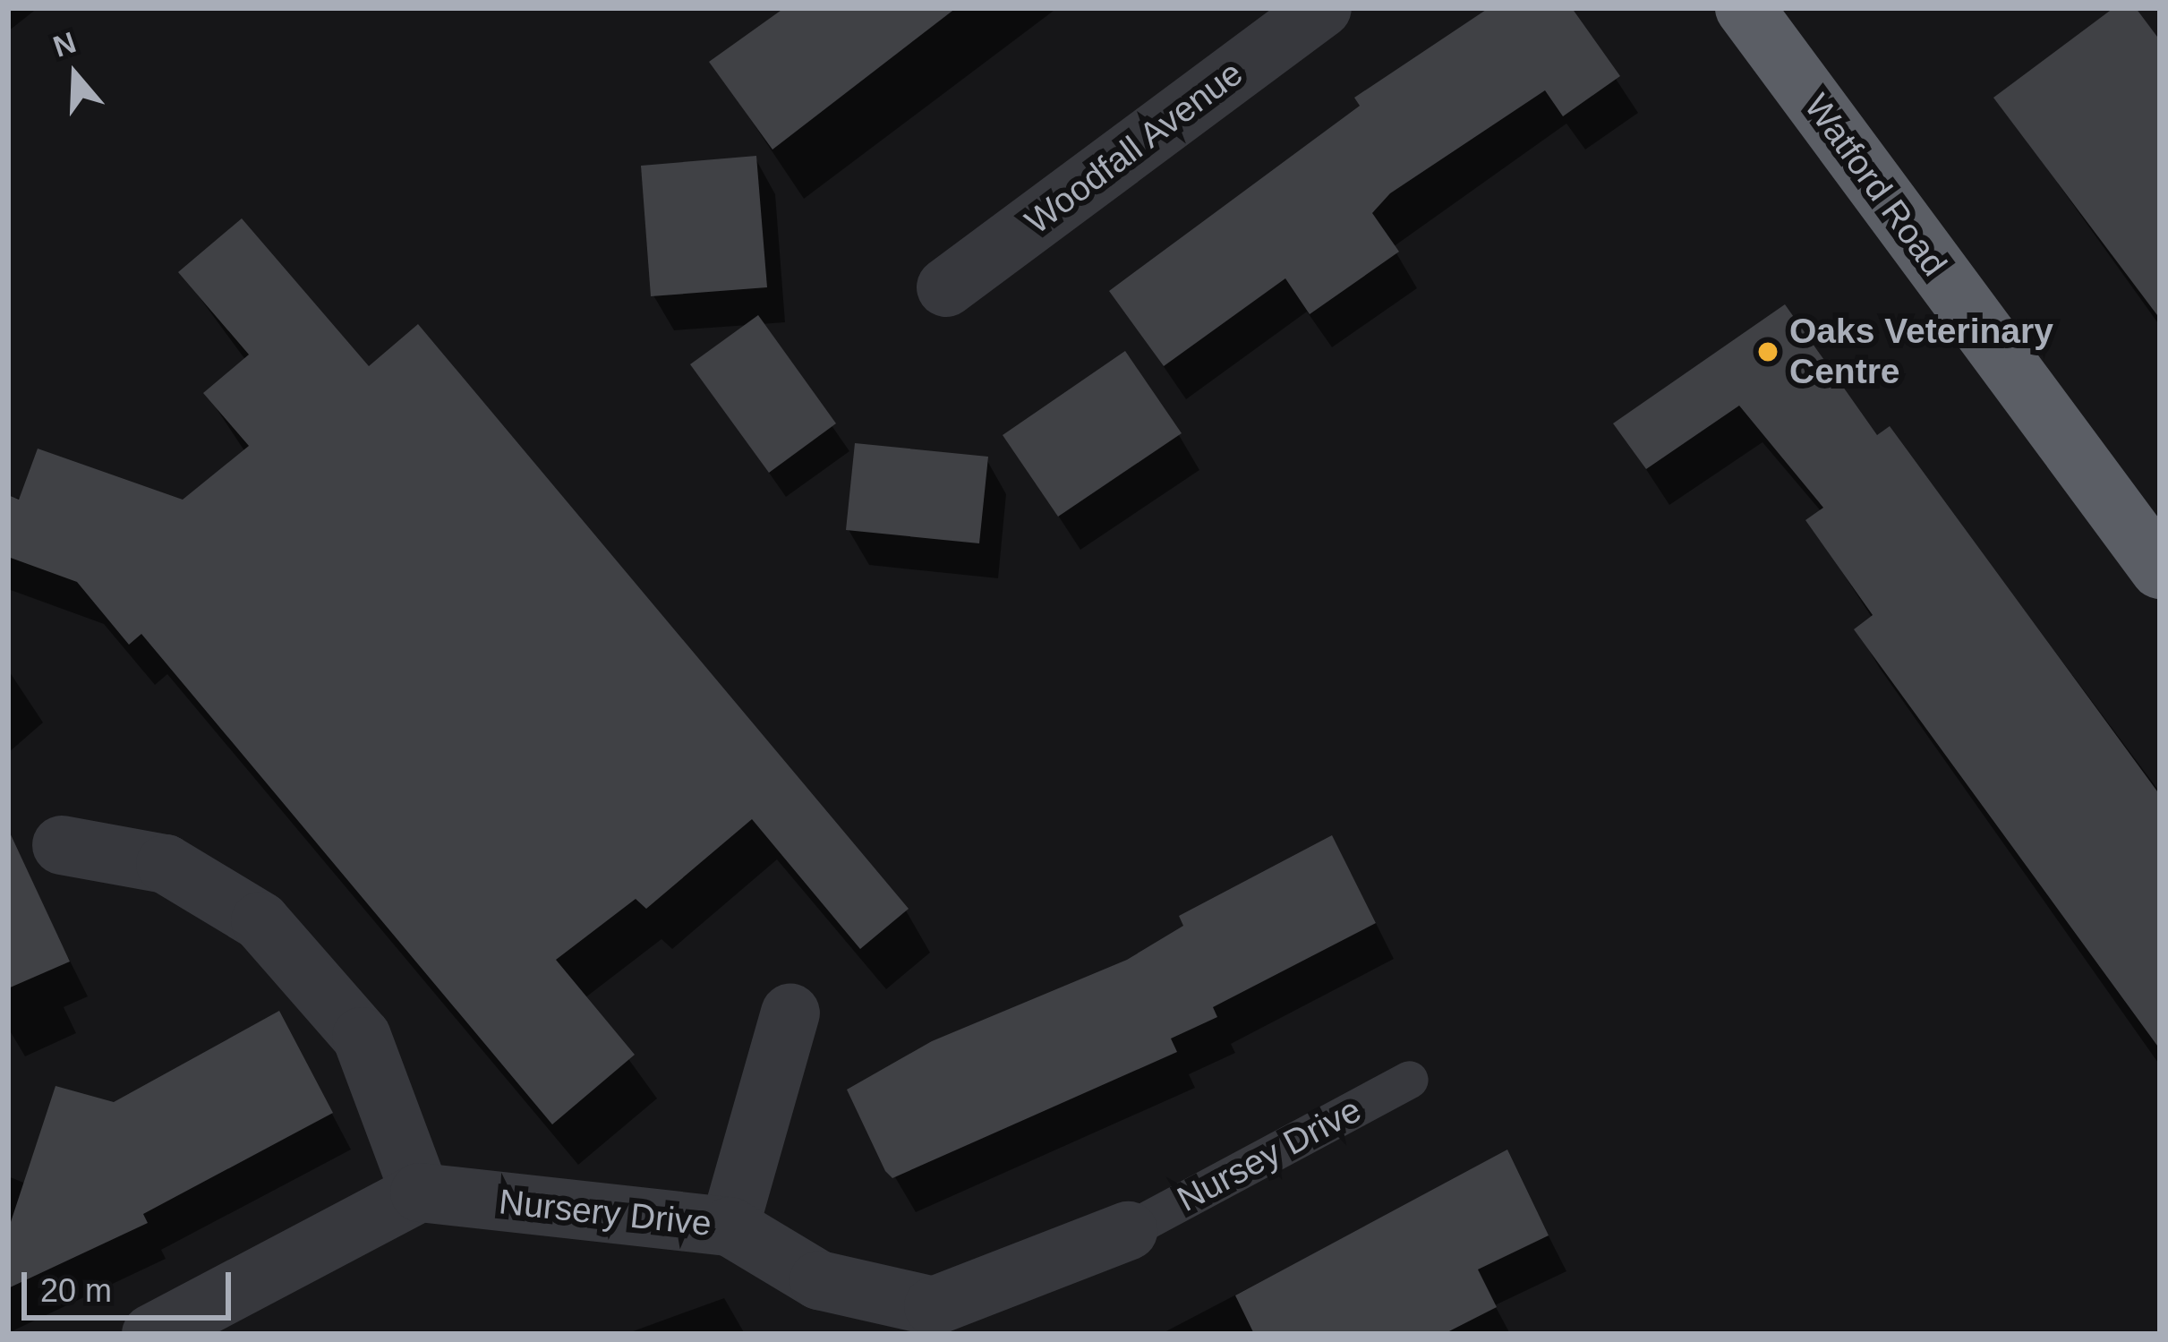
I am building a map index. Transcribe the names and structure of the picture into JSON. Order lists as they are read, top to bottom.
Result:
{
  "streets": {
    "highway": ["Watford Road"],
    "street": ["Woodfall Avenue", "Nursery Drive"],
    "lane": ["Nursey Drive"]
  },
  "crossings": [
    ["Nursey Drive", "Nursery Drive"]
  ],
  "places": ["Oaks Veterinary Centre"],
  "scale_bar": "20 m",
  "north": "top"
}
